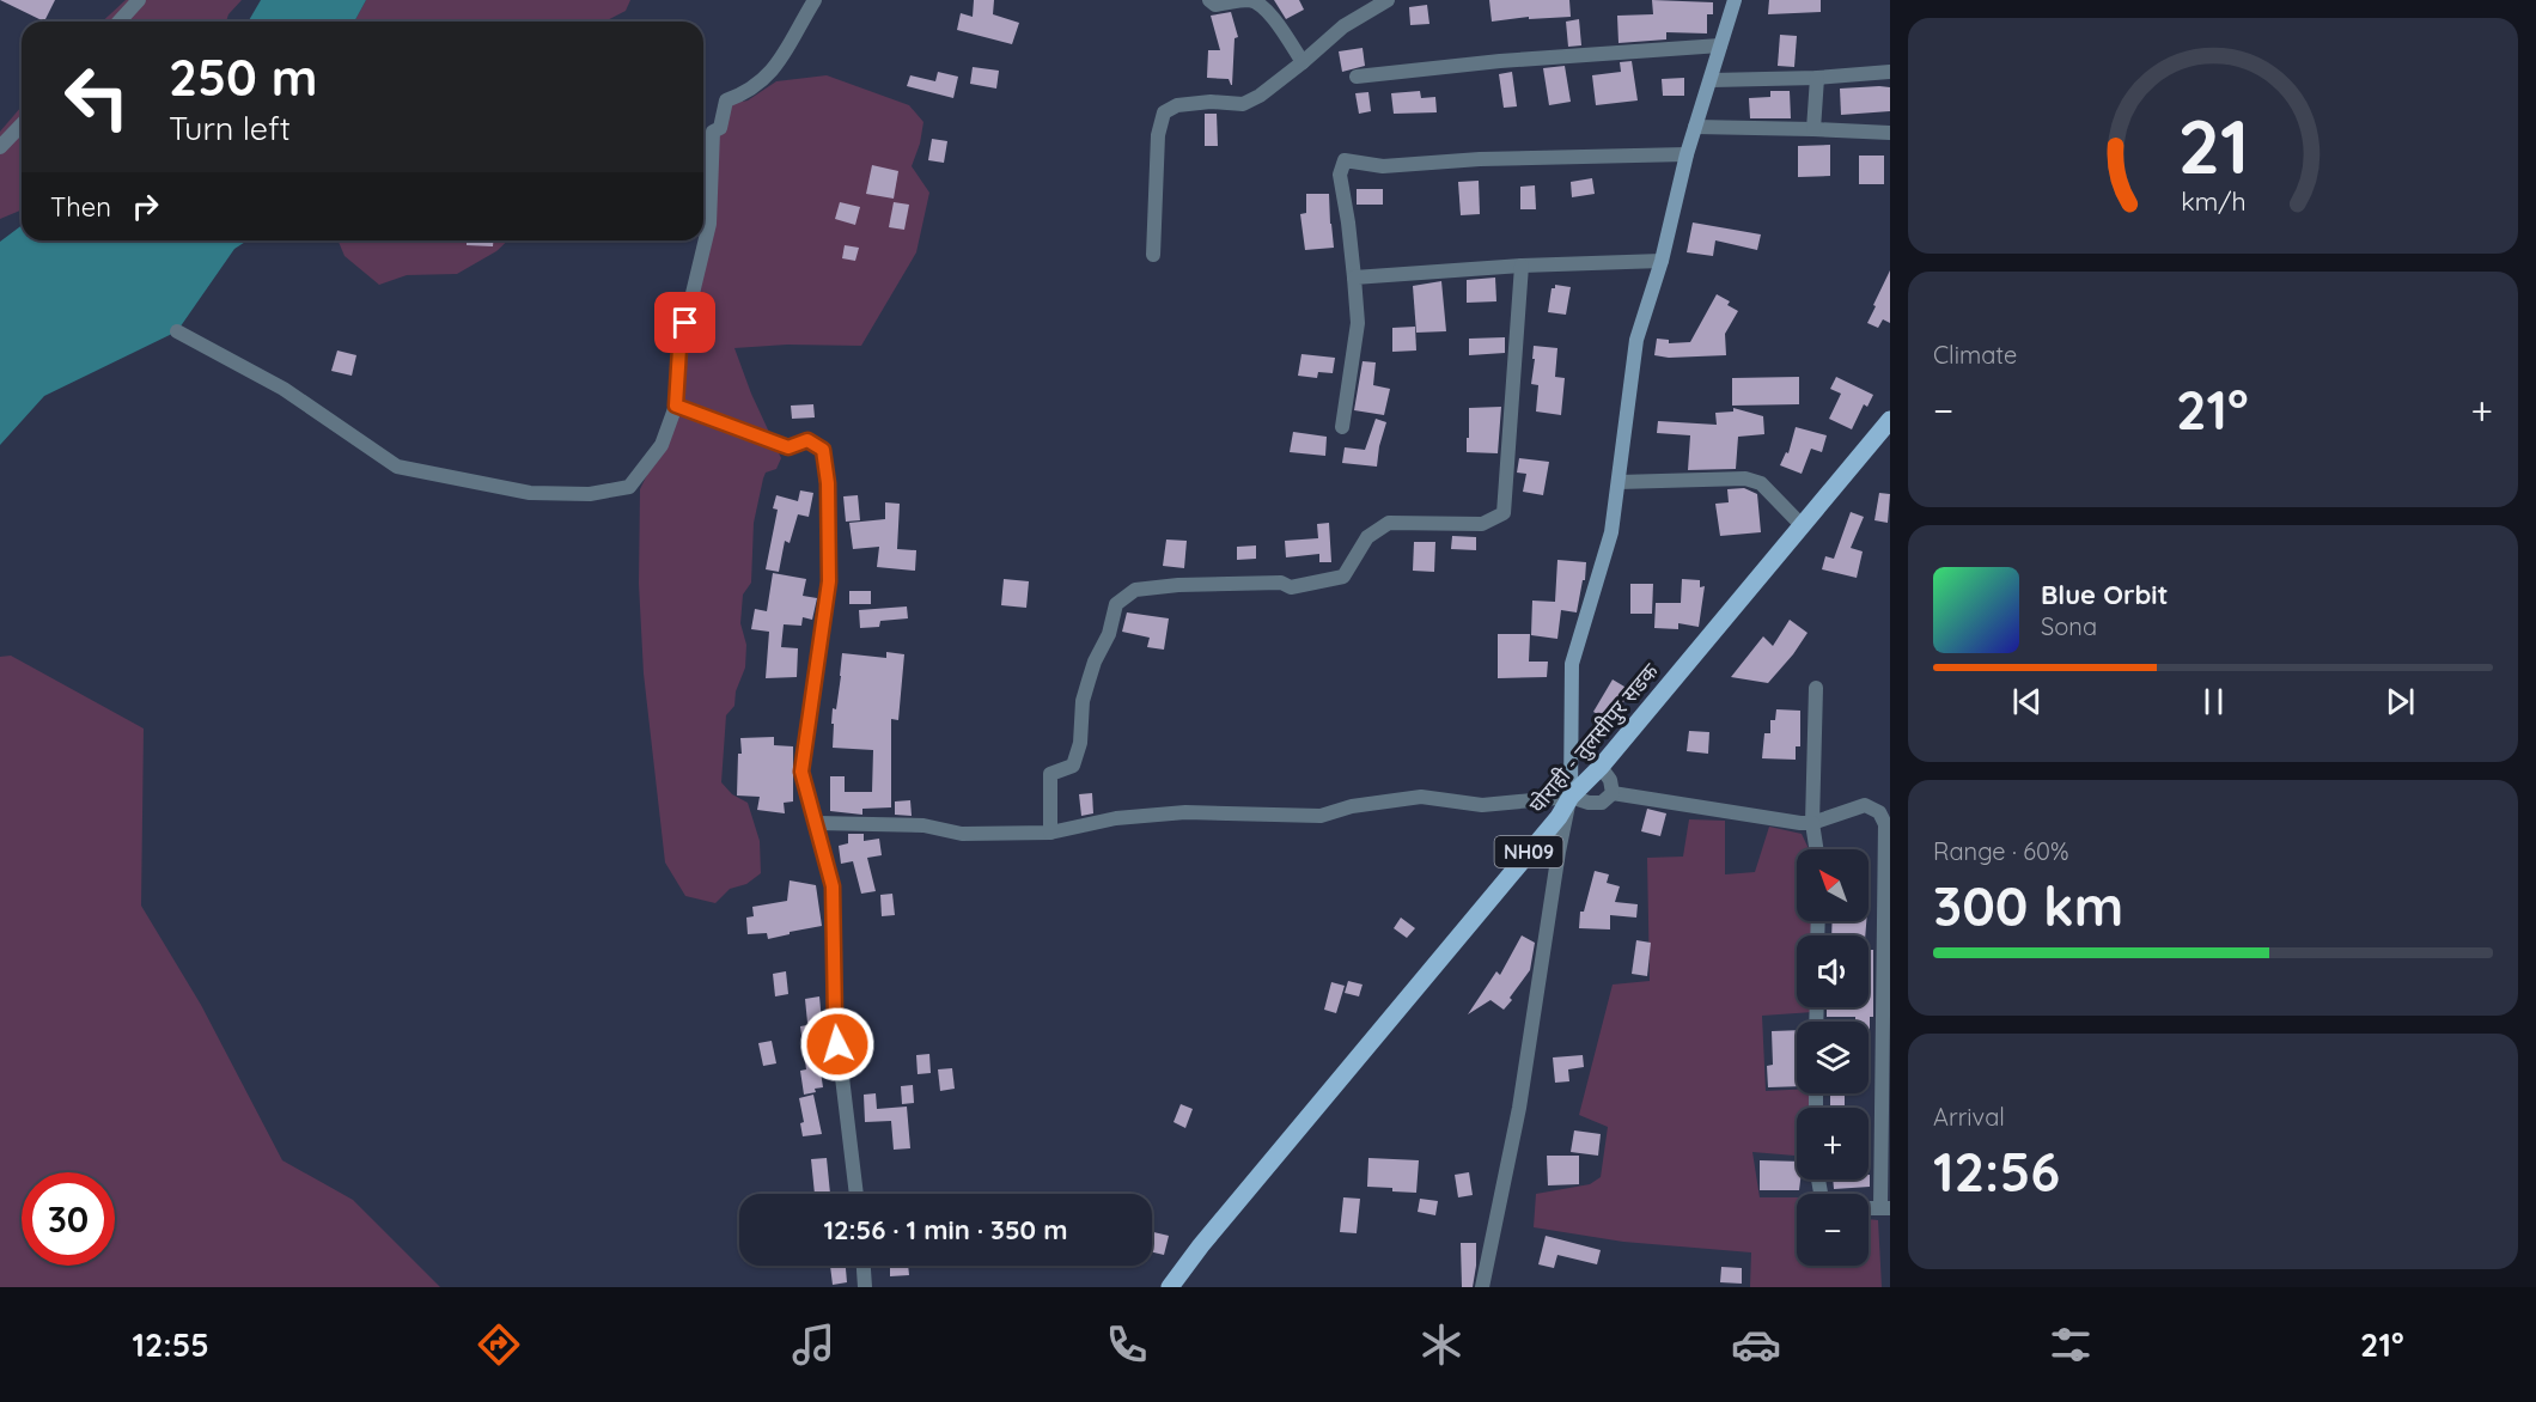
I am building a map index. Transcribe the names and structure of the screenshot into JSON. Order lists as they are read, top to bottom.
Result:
{
  "streets": {
    "main road": ["घोराही - तुलसीपुर सडक", "NH09"]
  },
  "north": "top left",
  "page": {
    "turn": ["250 m", "Turn left"],
    "then": "Then",
    "tile": [
      "Climate",
      ["Range · 60%", "300 km"],
      ["Arrival", "12:56"]
    ],
    "heat": ["−", "21°", "+"],
    "song": ["Blue Orbit", "Sona"],
    "map_buttons": ["+", "−"],
    "limit": "30",
    "trip": "12:56 · 1 min · 350 m",
    "tabs": ["12:55", "21°"],
    "gauge": ["21", "km/h"]
  }
}
